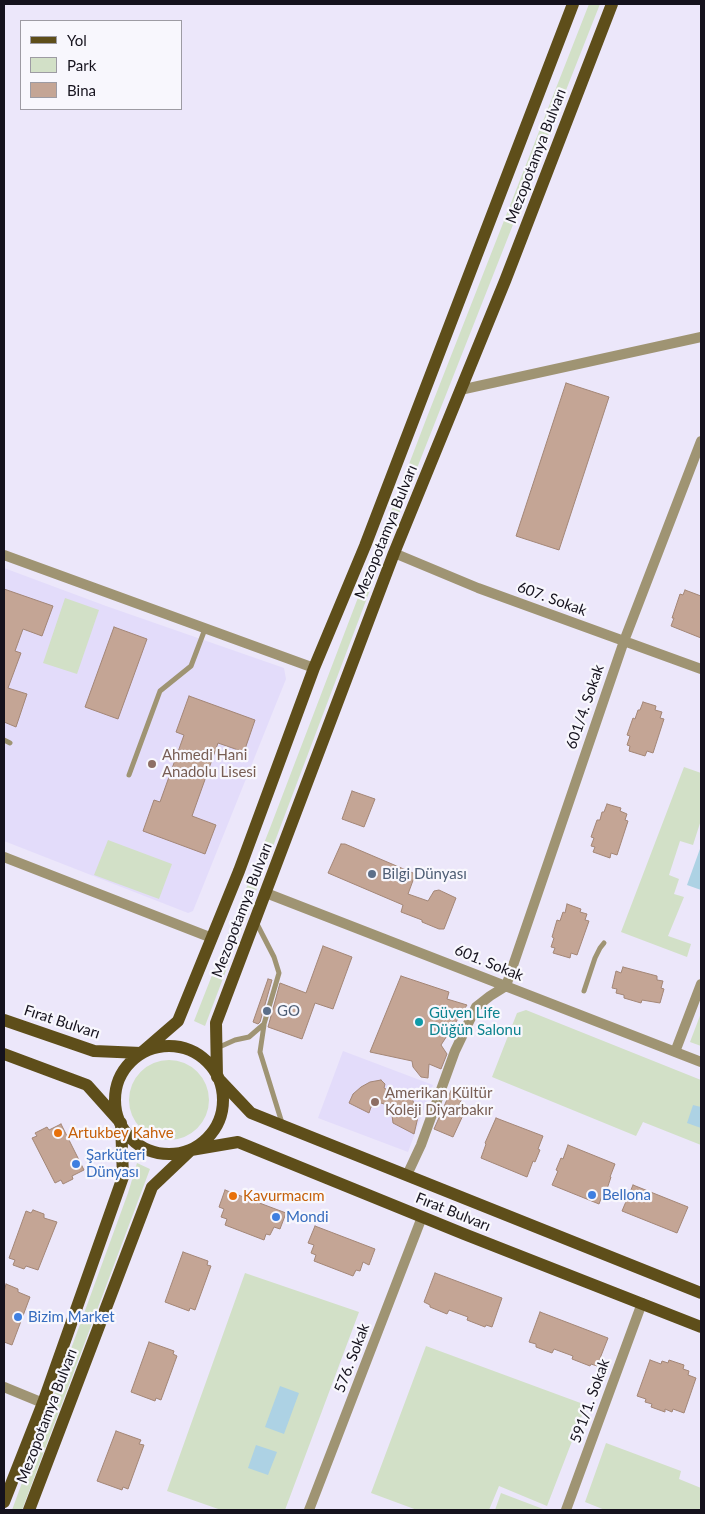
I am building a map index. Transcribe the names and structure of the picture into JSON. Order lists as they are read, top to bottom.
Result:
{
  "streets": {
    "main road": ["Mezopotamya Bulvarı", "Fırat Bulvarı"],
    "street": [
      "607. Sokak",
      "601/4. Sokak",
      "601. Sokak",
      "576. Sokak",
      "591/1. Sokak"
    ]
  },
  "crossings": [
    ["Mezopotamya Bulvarı", "607. Sokak"],
    ["Mezopotamya Bulvarı", "601. Sokak"],
    ["Mezopotamya Bulvarı", "Fırat Bulvarı"],
    ["607. Sokak", "601/4. Sokak"],
    ["601/4. Sokak", "601. Sokak"],
    ["Fırat Bulvarı", "576. Sokak"],
    ["Fırat Bulvarı", "591/1. Sokak"]
  ],
  "places": [
    "Ahmedi Hani Anadolu Lisesi",
    "Bilgi Dünyası",
    "GO",
    "Güven Life Düğün Salonu",
    "Amerikan Kültür Koleji Diyarbakır",
    "Artukbey Kahve",
    "Şarküteri Dünyası",
    "Bellona",
    "Kavurmacım",
    "Mondi",
    "Bizim Market"
  ],
  "legend": ["Yol", "Park", "Bina"]
}
